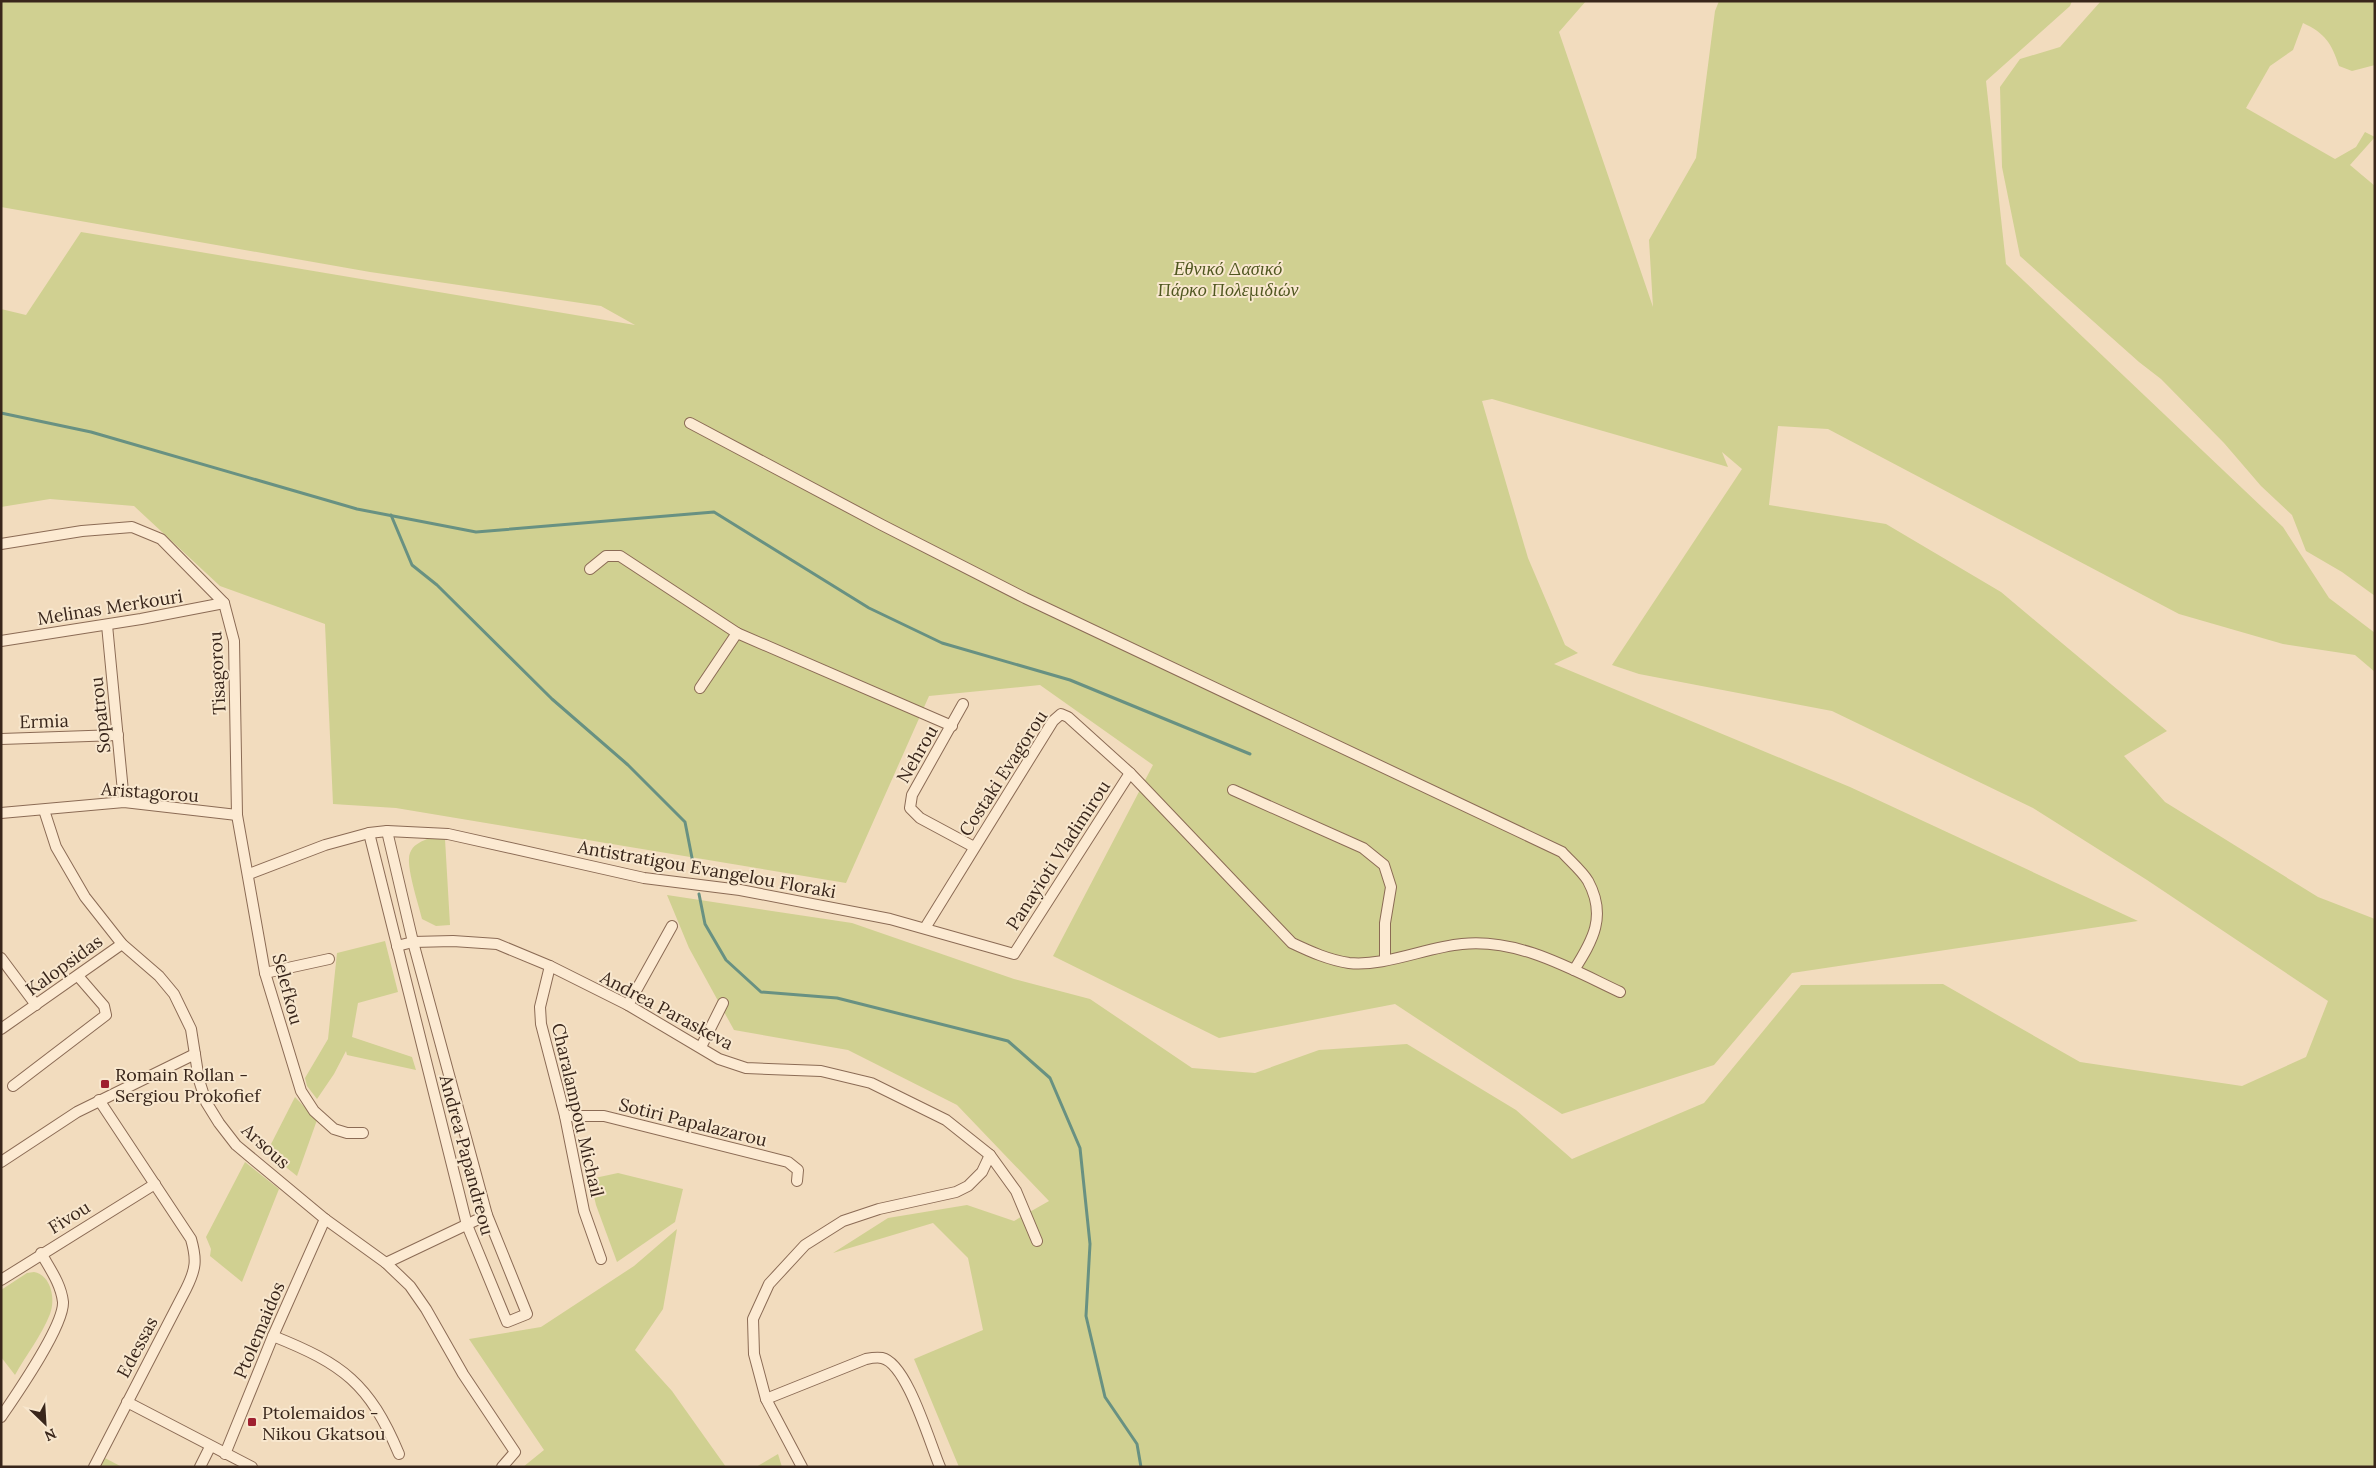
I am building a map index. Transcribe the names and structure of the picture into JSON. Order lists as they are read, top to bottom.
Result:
{
  "streets": {
    "street": [
      "Melinas Merkouri",
      "Tisagorou",
      "Sopatrou",
      "Ermia",
      "Nehrou",
      "Costaki Evagorou",
      "Aristagorou",
      "Panayioti Vladimirou",
      "Antistratigou Evangelou Floraki",
      "Kalopsidas",
      "Selefkou",
      "Andrea Paraskeva",
      "Charalampou Michail",
      "Sotiri Papalazarou",
      "Arsous",
      "Andrea Papandreou",
      "Fivou",
      "Ptolemaidos",
      "Edessas"
    ]
  },
  "crossings": [
    ["Melinas Merkouri", "Tisagorou"],
    ["Melinas Merkouri", "Sopatrou"],
    ["Tisagorou", "Aristagorou"],
    ["Tisagorou", "Selefkou"],
    ["Sopatrou", "Ermia"],
    ["Sopatrou", "Aristagorou"],
    ["Nehrou", "Costaki Evagorou"],
    ["Costaki Evagorou", "Panayioti Vladimirou"],
    ["Costaki Evagorou", "Antistratigou Evangelou Floraki"],
    ["Aristagorou", "Selefkou"],
    ["Aristagorou", "Arsous"],
    ["Panayioti Vladimirou", "Antistratigou Evangelou Floraki"],
    ["Antistratigou Evangelou Floraki", "Selefkou"],
    ["Antistratigou Evangelou Floraki", "Andrea Papandreou"],
    ["Kalopsidas", "Arsous"],
    ["Andrea Paraskeva", "Charalampou Michail"],
    ["Andrea Paraskeva", "Andrea Papandreou"],
    ["Charalampou Michail", "Sotiri Papalazarou"],
    ["Arsous", "Ptolemaidos"],
    ["Fivou", "Edessas"]
  ],
  "parks": ["Εθνικό Δασικό Πάρκο Πολεμιδιών"],
  "places": {
    "transit": ["Romain Rollan - Sergiou Prokofief", "Ptolemaidos - Nikou Gkatsou"]
  },
  "north": "bottom right"
}
